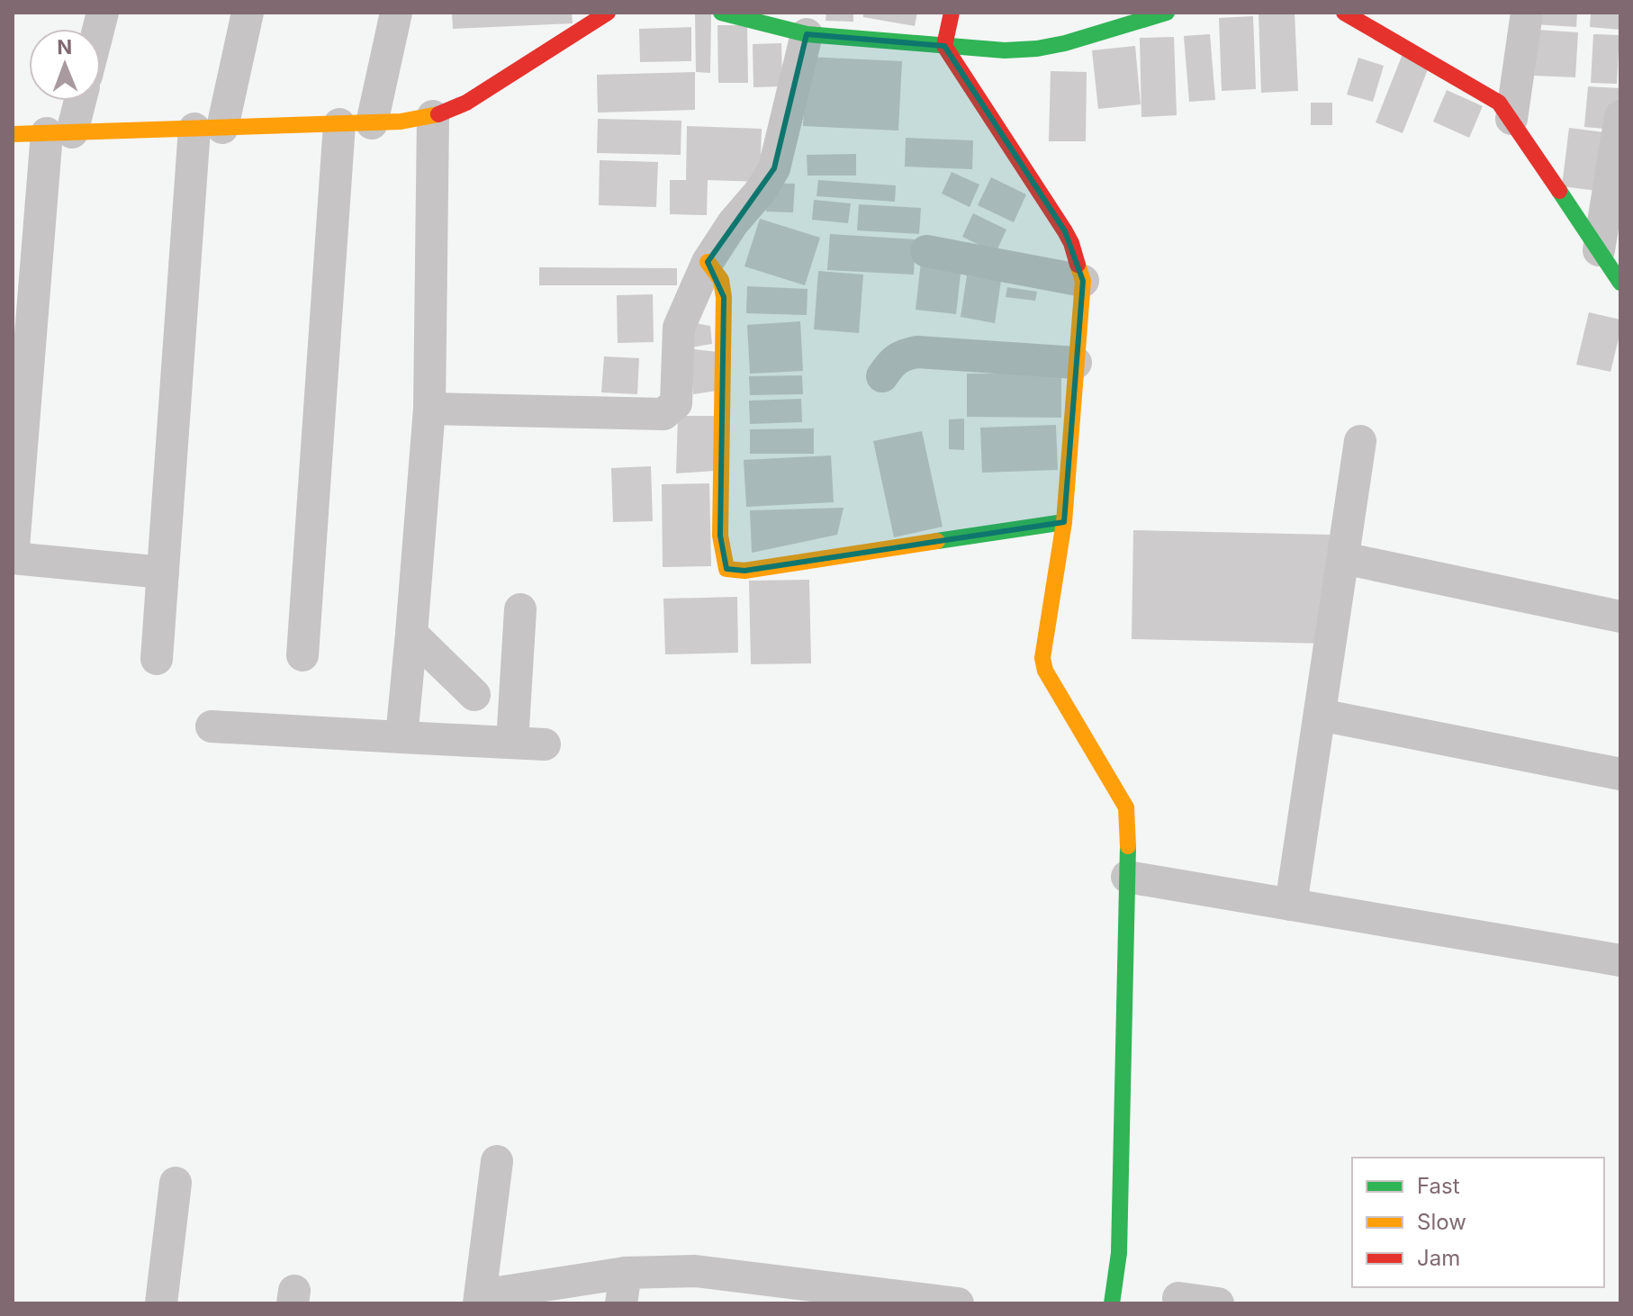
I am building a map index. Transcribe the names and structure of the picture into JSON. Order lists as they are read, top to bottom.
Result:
{
  "legend": ["Fast", "Slow", "Jam"],
  "north": "top"
}
